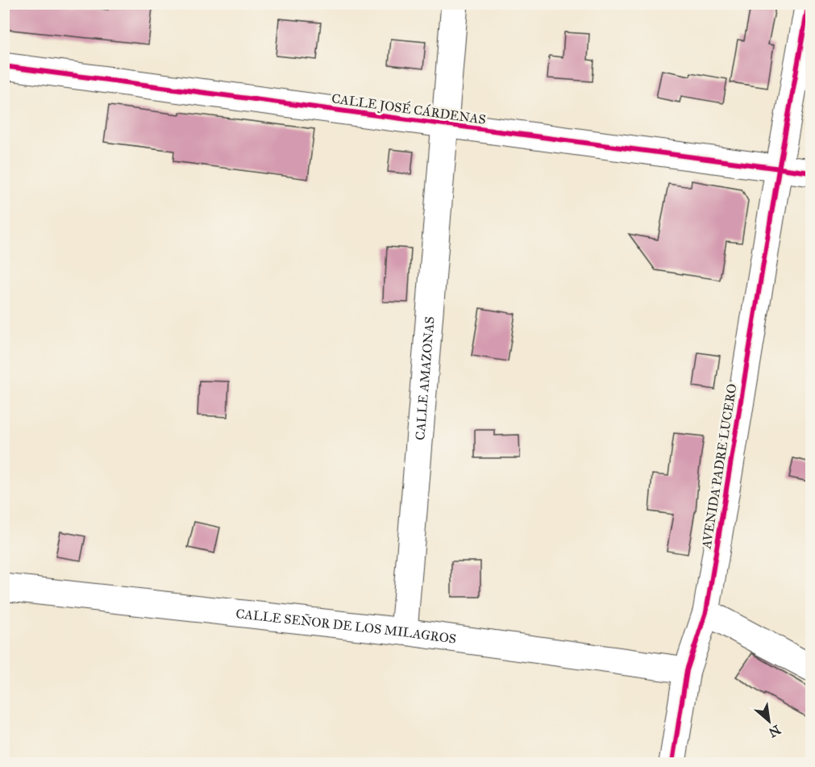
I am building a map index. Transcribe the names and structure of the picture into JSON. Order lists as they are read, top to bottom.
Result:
{
  "streets": {
    "street": [
      "CALLE JOSÉ CÁRDENAS",
      "CALLE AMAZONAS",
      "AVENIDA PADRE LUCERO",
      "CALLE SEÑOR DE LOS MILAGROS"
    ]
  },
  "crossings": [
    ["CALLE JOSÉ CÁRDENAS", "CALLE AMAZONAS"],
    ["CALLE JOSÉ CÁRDENAS", "AVENIDA PADRE LUCERO"],
    ["CALLE AMAZONAS", "CALLE SEÑOR DE LOS MILAGROS"],
    ["AVENIDA PADRE LUCERO", "CALLE SEÑOR DE LOS MILAGROS"]
  ],
  "north": "bottom right"
}
